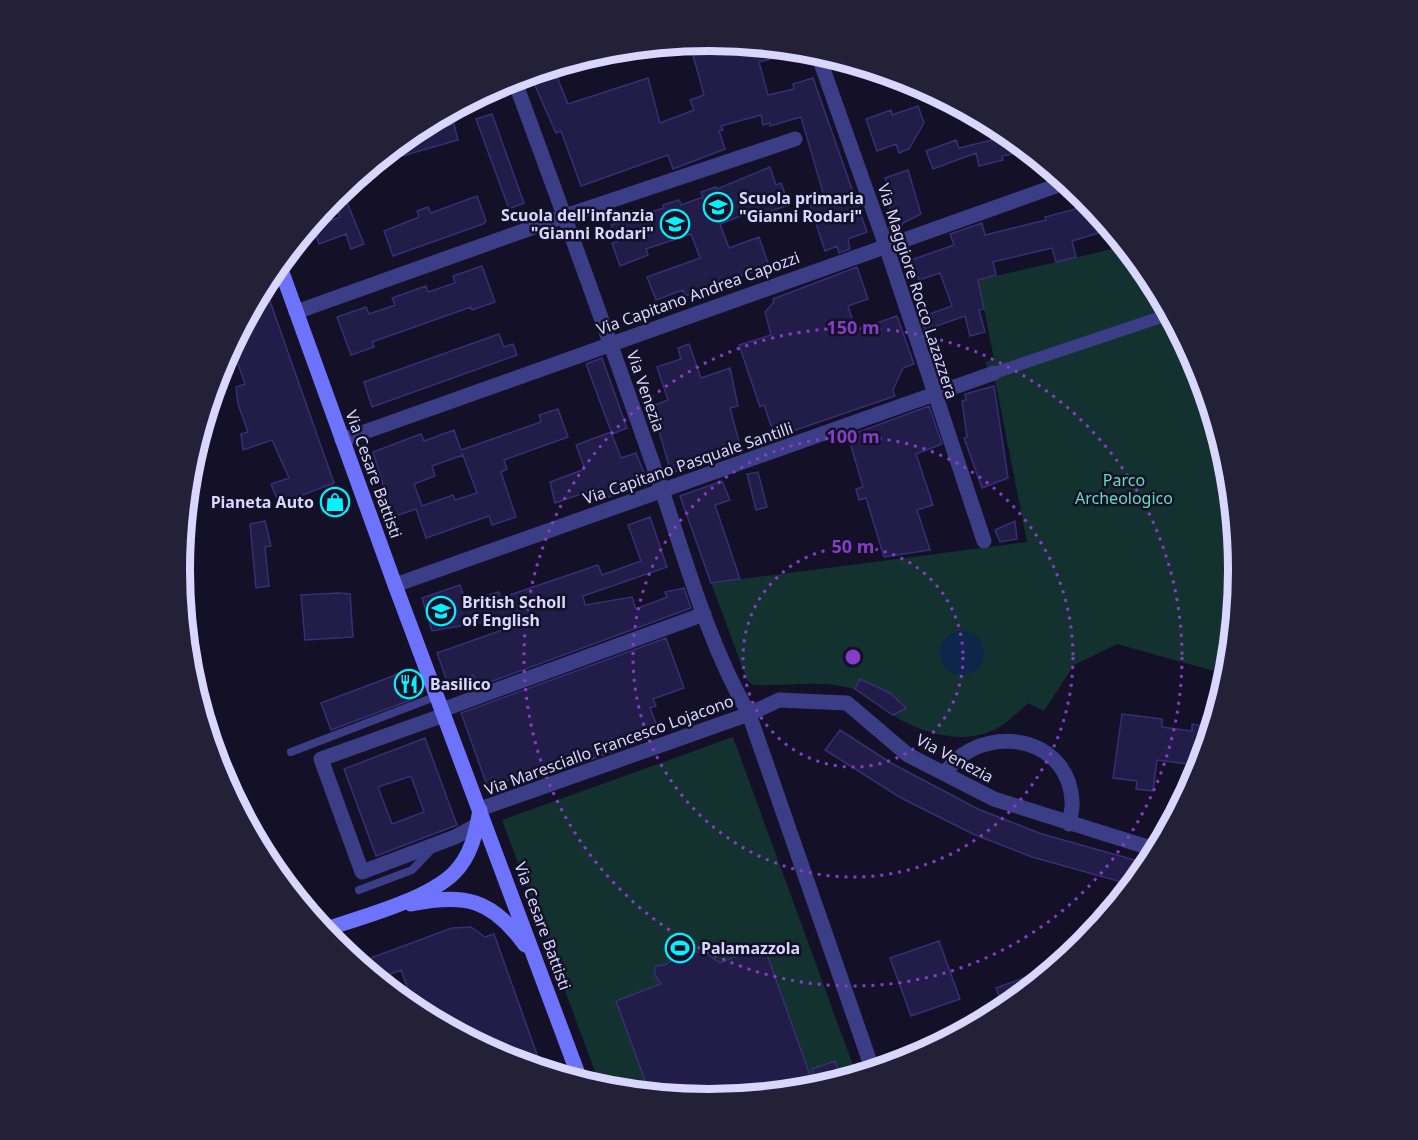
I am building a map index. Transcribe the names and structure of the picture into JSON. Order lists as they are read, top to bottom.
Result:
{
  "streets": {
    "main road": ["Via Cesare Battisti"],
    "street": [
      "Via Maggiore Rocco Lazazzera",
      "Via Capitano Andrea Capozzi",
      "Via Venezia",
      "Via Capitano Pasquale Santilli",
      "Via Maresciallo Francesco Lojacono"
    ]
  },
  "crossings": [
    ["Via Maggiore Rocco Lazazzera", "Via Capitano Andrea Capozzi"],
    ["Via Maggiore Rocco Lazazzera", "Via Capitano Pasquale Santilli"],
    ["Via Capitano Andrea Capozzi", "Via Venezia"],
    ["Via Capitano Andrea Capozzi", "Via Cesare Battisti"],
    ["Via Venezia", "Via Capitano Pasquale Santilli"],
    ["Via Venezia", "Via Maresciallo Francesco Lojacono"],
    ["Via Capitano Pasquale Santilli", "Via Cesare Battisti"],
    ["Via Cesare Battisti", "Via Maresciallo Francesco Lojacono"]
  ],
  "parks": ["Parco Archeologico"],
  "places": {
    "school or university": ["Scuola primaria \"Gianni Rodari\"", "Scuola dell'infanzia \"Gianni Rodari\"", "British Scholl of English"],
    "shop": ["Pianeta Auto"],
    "restaurant": ["Basilico"],
    "sports": ["Palamazzola"]
  },
  "rings": ["150 m", "100 m", "50 m"]
}
